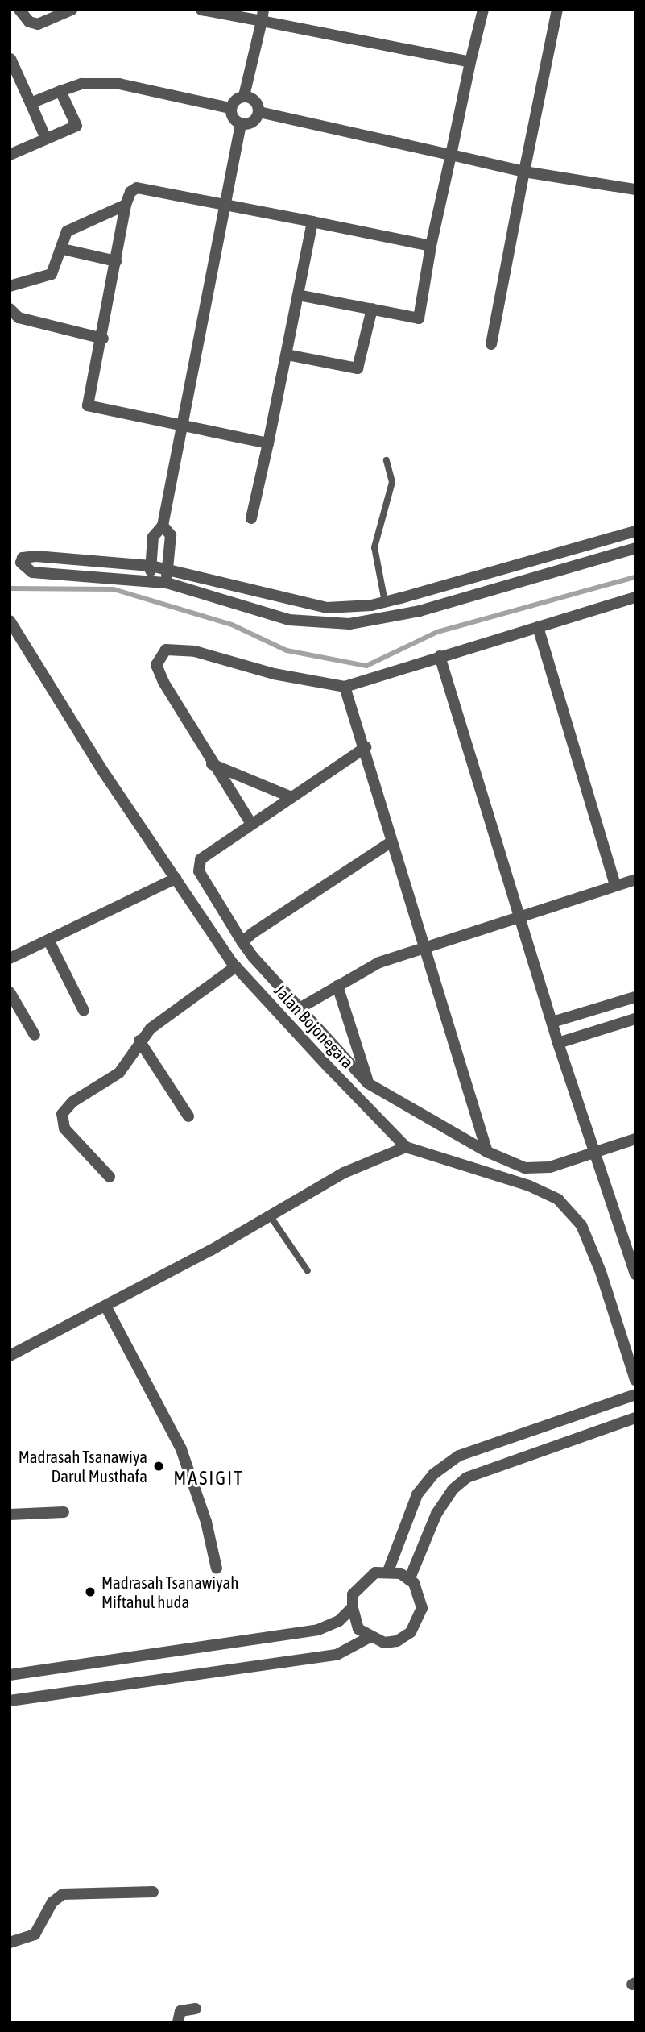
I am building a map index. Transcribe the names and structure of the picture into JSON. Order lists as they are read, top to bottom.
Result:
{
  "streets": {
    "street": ["Jalan Bojonegara"]
  },
  "districts": ["MASIGIT"],
  "places": ["Madrasah Tsanawiya Darul Musthafa", "Madrasah Tsanawiyah Miftahul huda"]
}
